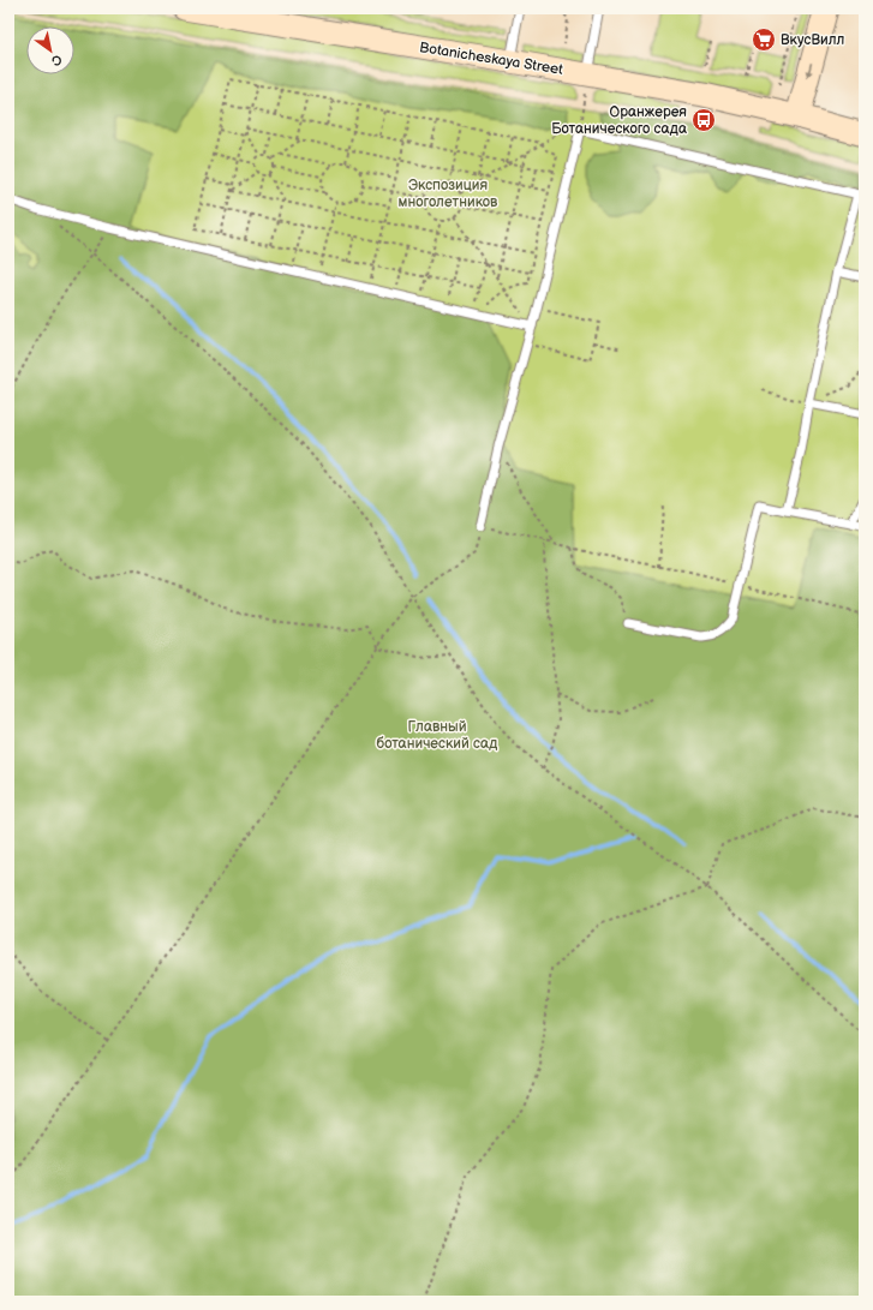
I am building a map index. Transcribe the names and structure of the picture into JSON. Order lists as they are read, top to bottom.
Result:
{
  "streets": {
    "main road": ["Botanicheskaya Street"]
  },
  "parks": ["Экспозиция многолетников", "Главный ботанический сад"],
  "places": {
    "supermarket": ["ВкусВилл"],
    "bus stop": ["Оранжерея Ботанического сада"]
  },
  "north": "bottom right"
}
